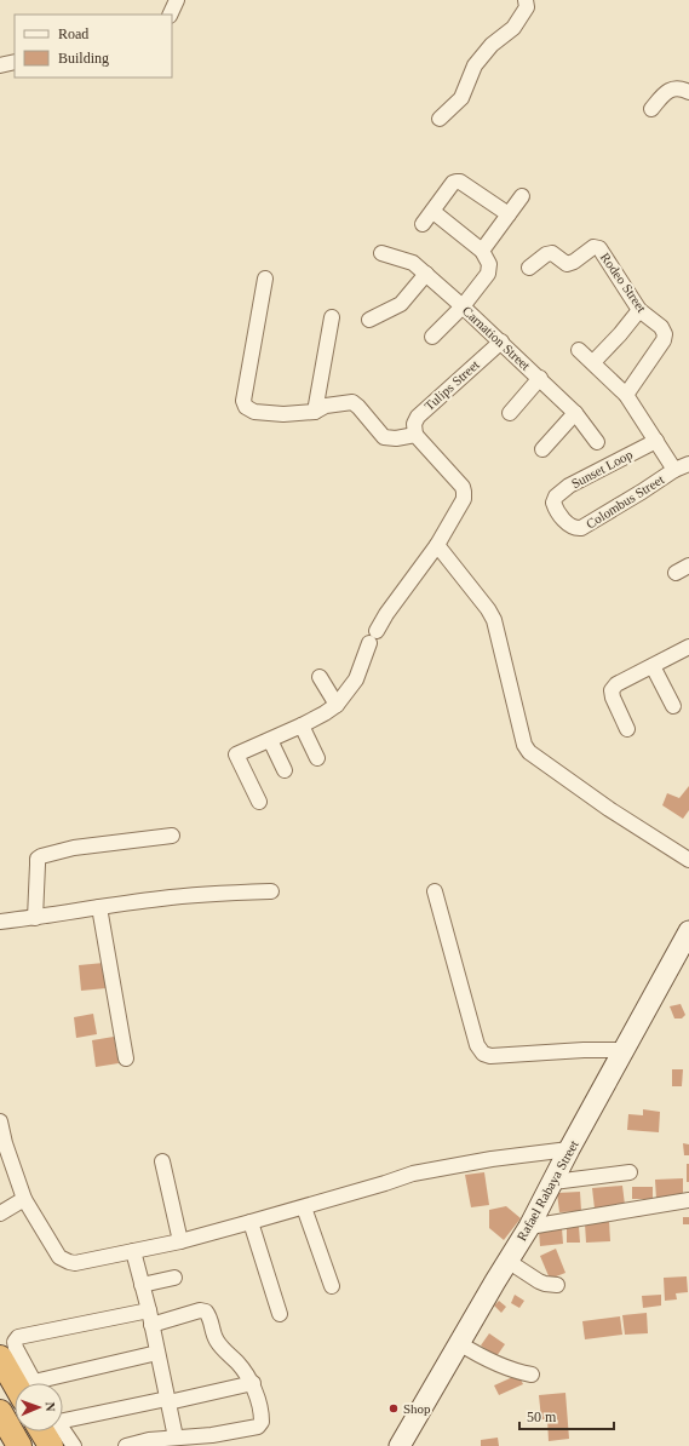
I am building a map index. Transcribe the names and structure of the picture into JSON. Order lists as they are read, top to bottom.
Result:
{
  "streets": {
    "main road": ["Rafael Rabaya Street"],
    "street": [
      "Rodeo Street",
      "Carnation Street",
      "Tulips Street",
      "Sunset Loop",
      "Colombus Street"
    ]
  },
  "crossings": [
    ["Carnation Street", "Tulips Street"],
    ["Sunset Loop", "Colombus Street"]
  ],
  "places": ["Shop"],
  "legend": ["Road", "Building"],
  "scale_bar": "50 m",
  "north": "right"
}
